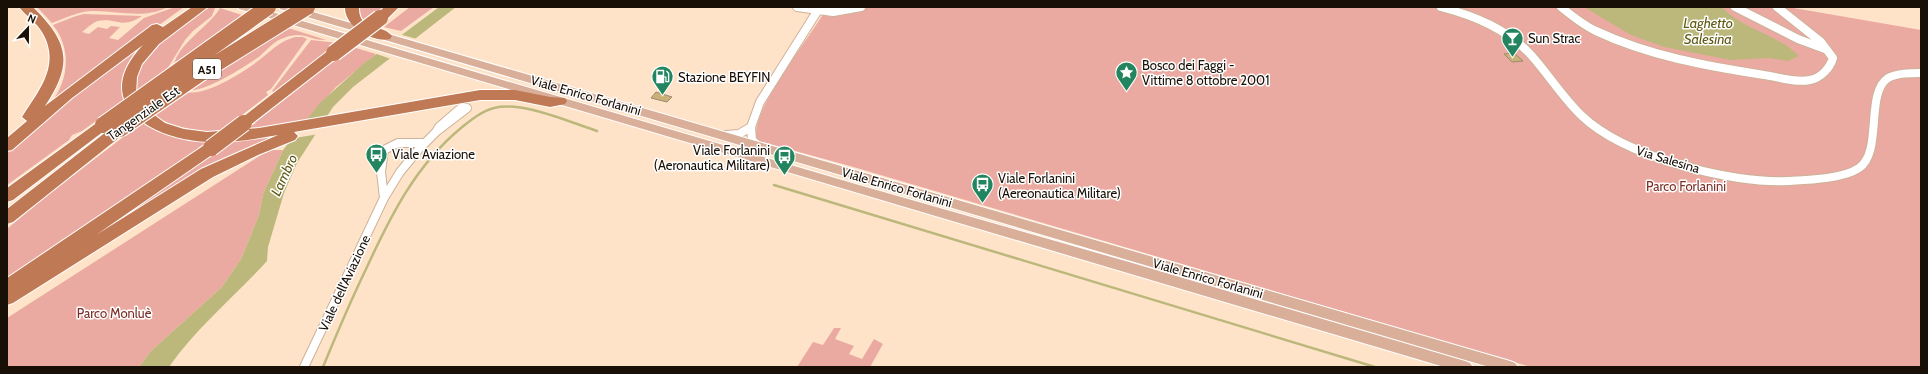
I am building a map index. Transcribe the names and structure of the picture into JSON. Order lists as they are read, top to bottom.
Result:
{
  "streets": {
    "highway": ["A51", "Tangenziale Est"],
    "main road": ["Viale Enrico Forlanini"],
    "street": ["Via Salesina", "Viale dell'Aviazione"]
  },
  "water": ["Laghetto Salesina", "Lambro"],
  "parks": ["Parco Forlanini", "Parco Monluè"],
  "places": {
    "bar": ["Sun Strac"],
    "place": ["Bosco dei Faggi - Vittime 8 ottobre 2001"],
    "fuel station": ["Stazione BEYFIN"],
    "bus stop": ["Viale Aviazione", "Viale Forlanini (Aeronautica Militare)", "Viale Forlanini (Aereonautica Militare)"]
  },
  "north": "top"
}
